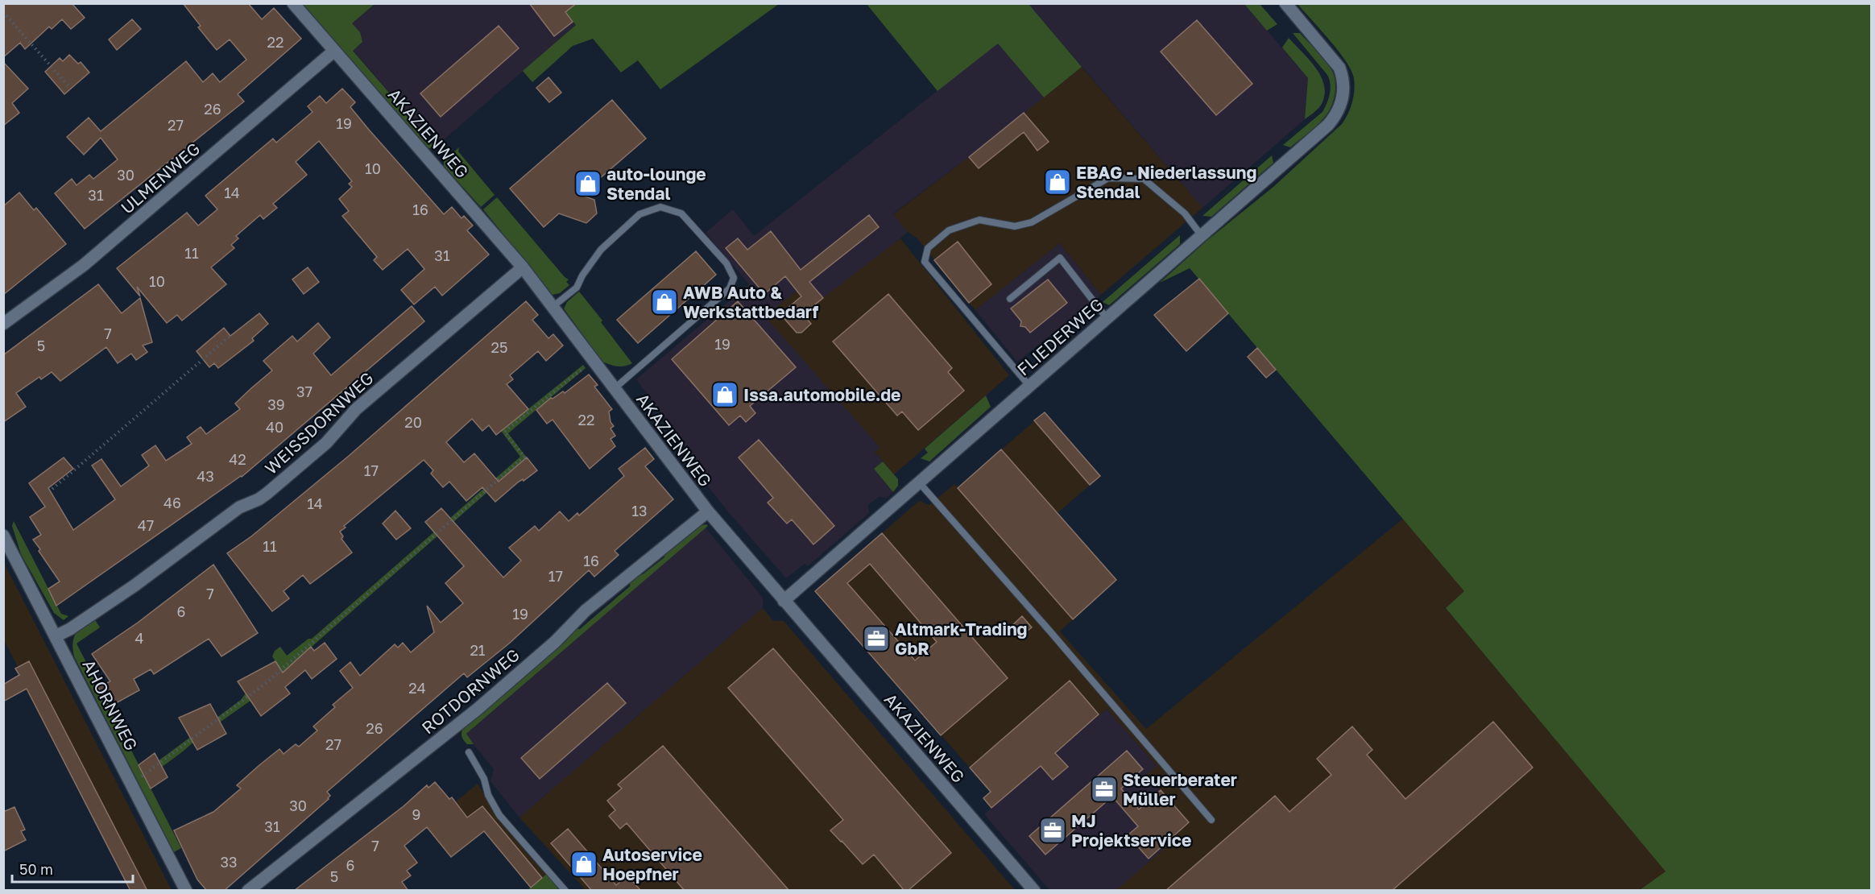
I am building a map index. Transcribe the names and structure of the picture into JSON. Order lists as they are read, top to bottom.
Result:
{
  "streets": {
    "street": [
      "AKAZIENWEG",
      "ULMENWEG",
      "FLIEDERWEG",
      "WEISSDORNWEG",
      "ROTDORNWEG",
      "AHORNWEG"
    ]
  },
  "crossings": [
    ["AKAZIENWEG", "ULMENWEG"],
    ["AKAZIENWEG", "FLIEDERWEG"],
    ["AKAZIENWEG", "WEISSDORNWEG"],
    ["AKAZIENWEG", "ROTDORNWEG"],
    ["WEISSDORNWEG", "AHORNWEG"]
  ],
  "places": {
    "shop": [
      "EBAG - Niederlassung Stendal",
      "auto-lounge Stendal",
      "AWB Auto & Werkstattbedarf",
      "Issa.automobile.de",
      "Autoservice Hoepfner"
    ],
    "office": ["Altmark-Trading GbR", "Steuerberater Müller", "MJ Projektservice"]
  },
  "house_numbers": [
    "22",
    "26",
    "19",
    "27",
    "10",
    "30",
    "14",
    "31",
    "16",
    "11",
    "31",
    "10",
    "7",
    "19",
    "5",
    "25",
    "37",
    "39",
    "22",
    "20",
    "40",
    "42",
    "17",
    "43",
    "46",
    "14",
    "13",
    "47",
    "11",
    "16",
    "17",
    "7",
    "6",
    "19",
    "4",
    "21",
    "24",
    "26",
    "27",
    "30",
    "9",
    "31",
    "7",
    "33",
    "6",
    "5"
  ],
  "scale_bar": "50 m"
}
